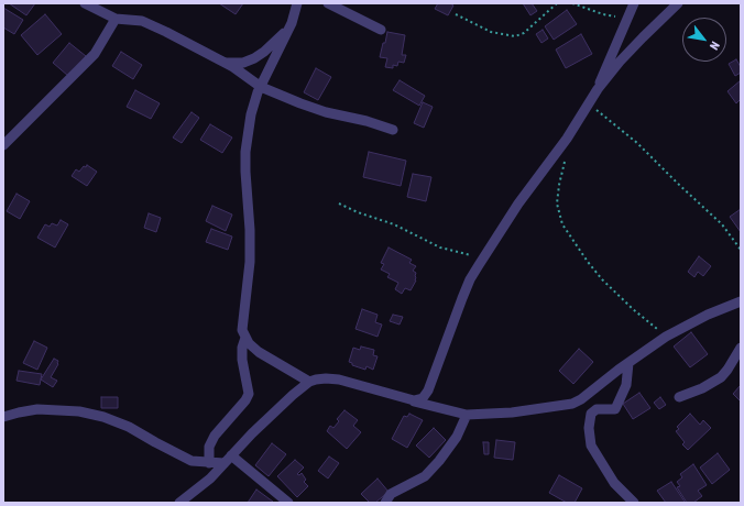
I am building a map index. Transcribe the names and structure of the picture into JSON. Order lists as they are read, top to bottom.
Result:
{
  "north": "bottom right"
}
